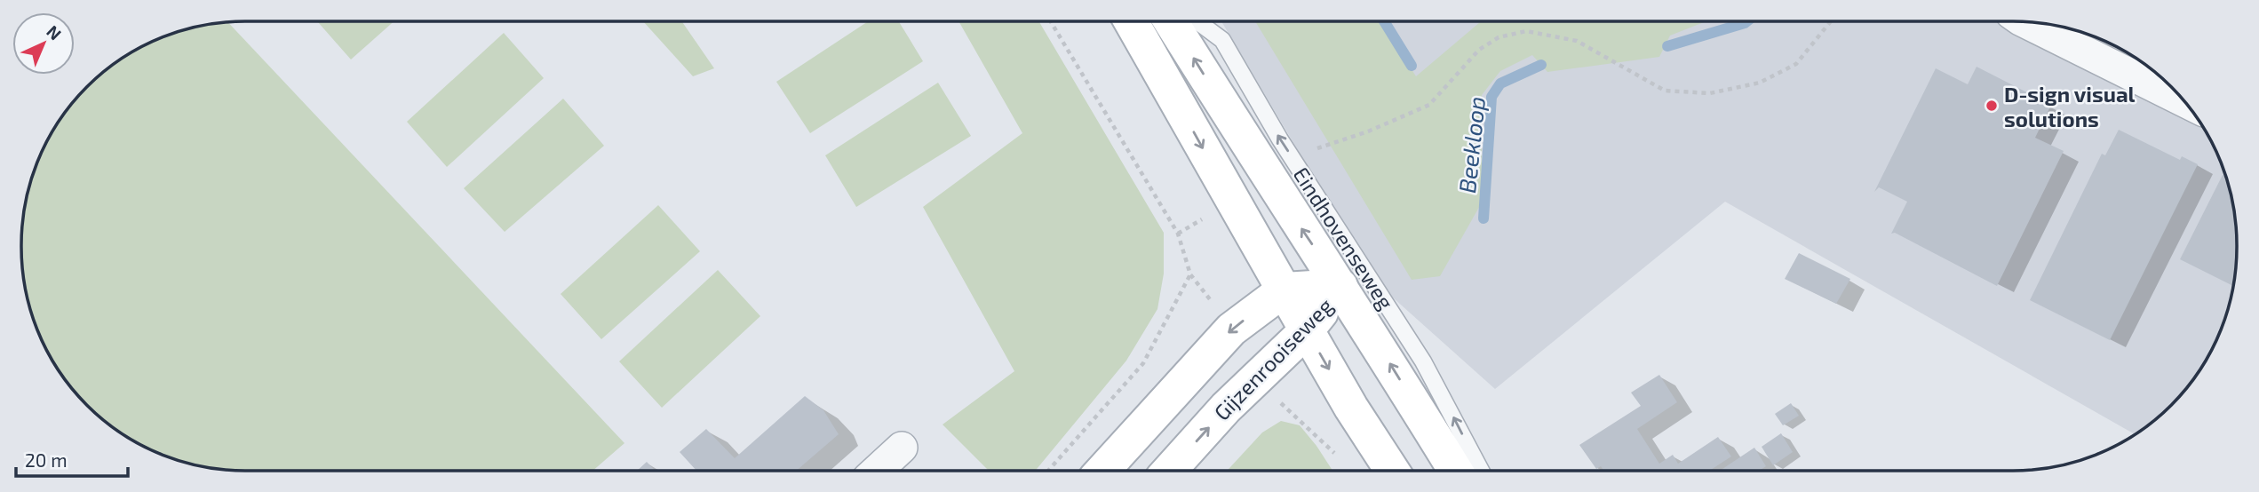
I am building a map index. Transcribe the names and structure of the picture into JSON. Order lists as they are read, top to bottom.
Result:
{
  "streets": {
    "main road": ["Eindhovenseweg", "Gijzenrooiseweg"]
  },
  "crossings": [
    ["Eindhovenseweg", "Gijzenrooiseweg"]
  ],
  "water": ["Beekloop"],
  "places": ["D-sign visual solutions"],
  "scale_bar": "20 m",
  "north": "top right"
}
